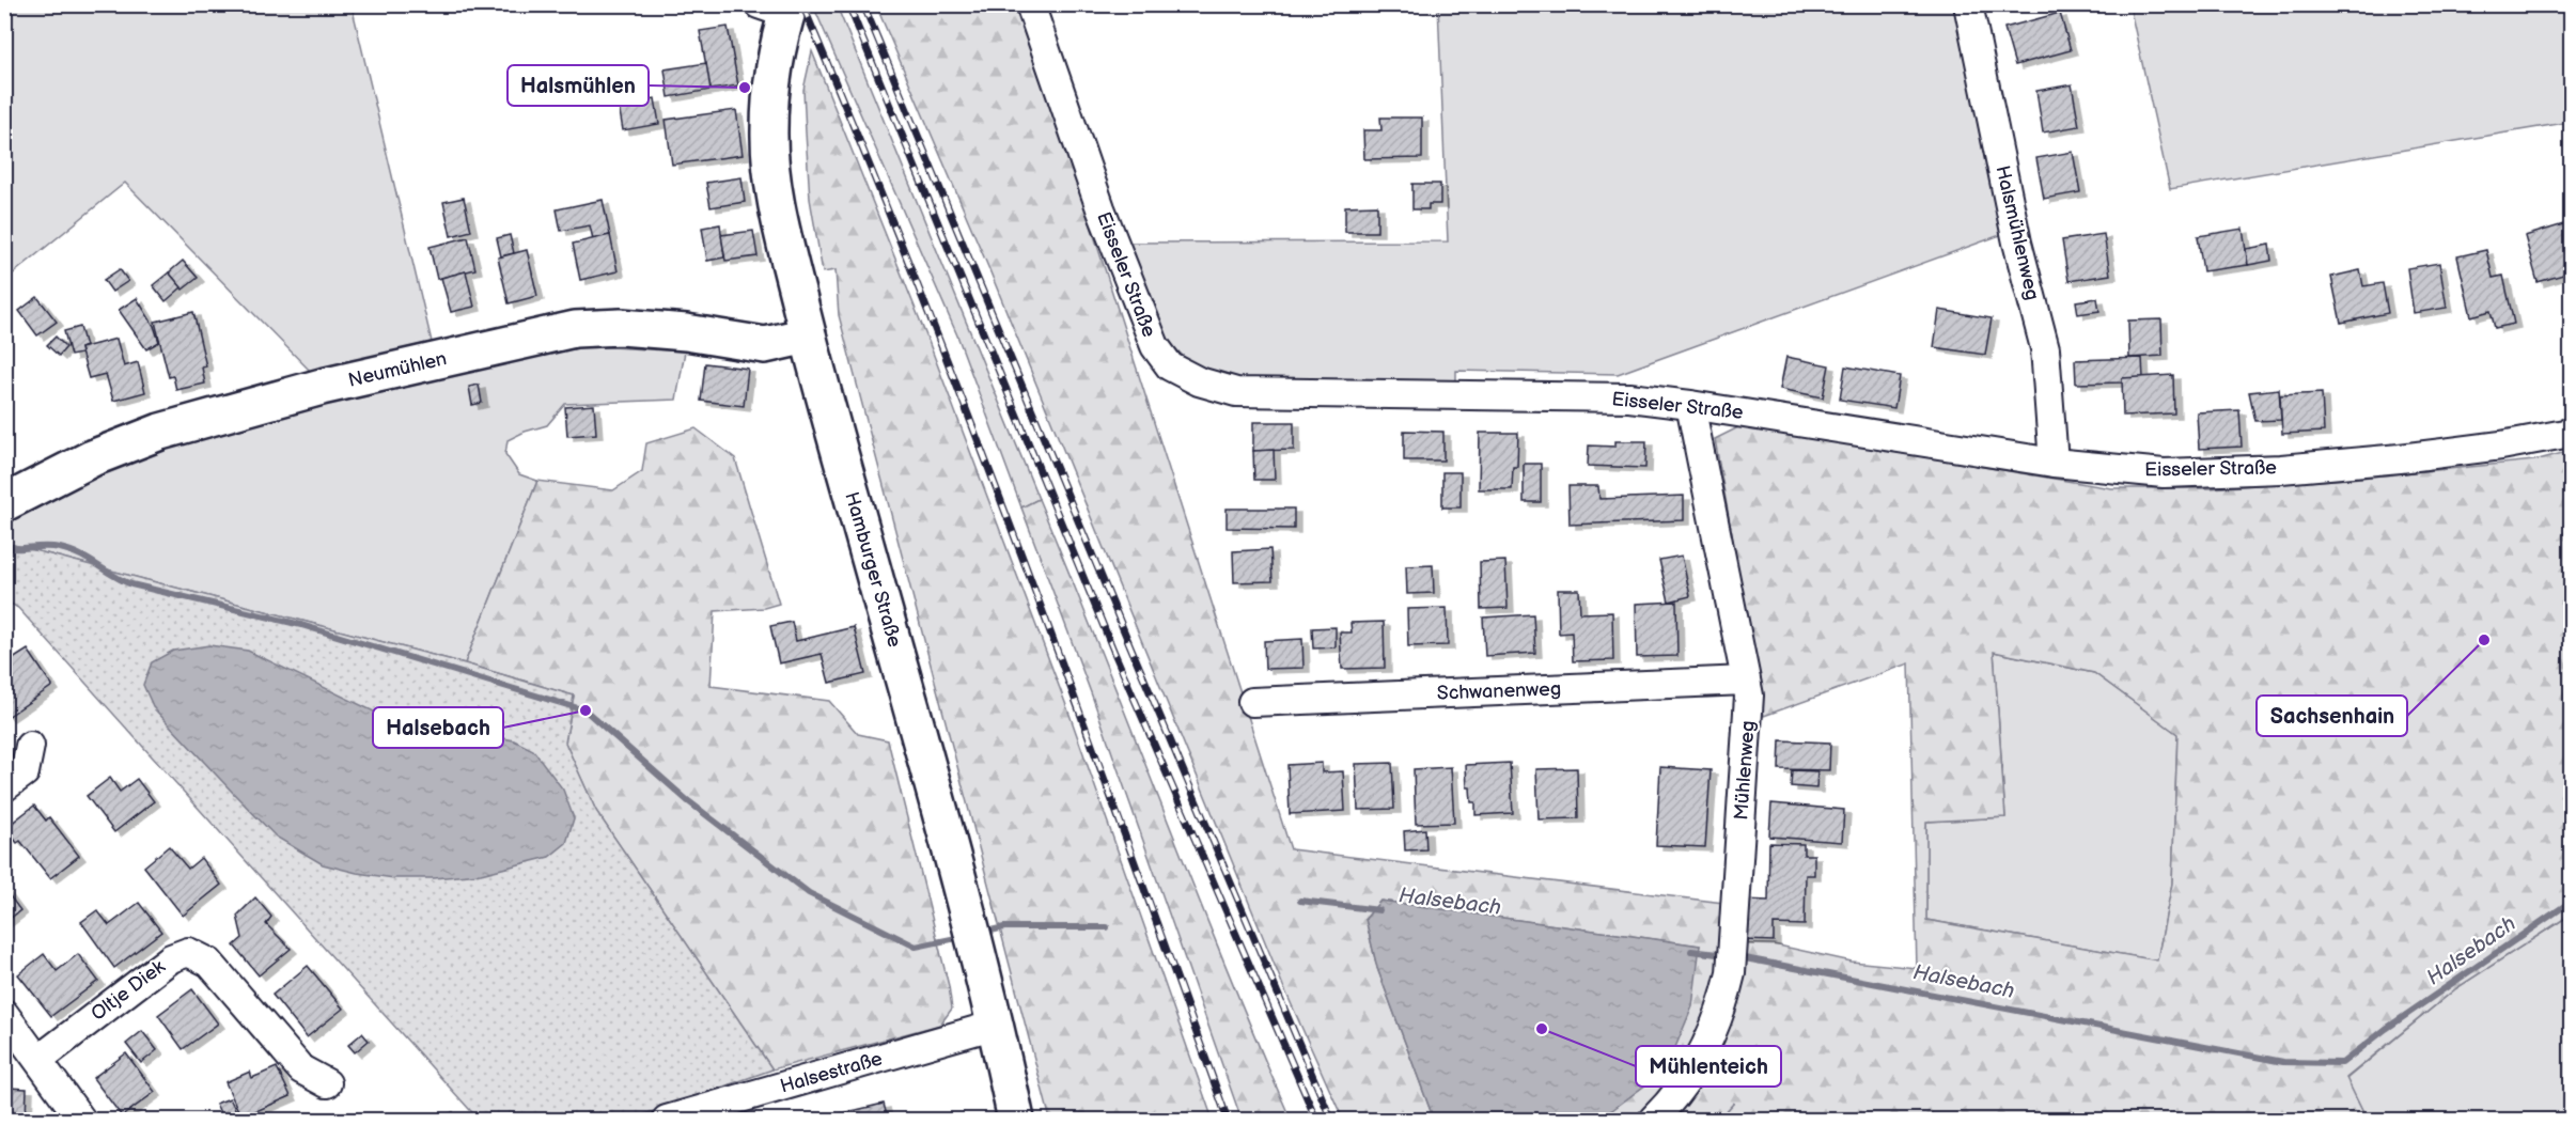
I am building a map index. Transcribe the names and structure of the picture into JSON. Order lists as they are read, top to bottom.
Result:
{
  "streets": {
    "main road": ["Neumühlen", "Hamburger Straße"],
    "street": [
      "Halsmühlenweg",
      "Eisseler Straße",
      "Schwanenweg",
      "Mühlenweg",
      "Oltje Diek",
      "Halsestraße"
    ]
  },
  "crossings": [
    ["Halsmühlenweg", "Eisseler Straße"],
    ["Eisseler Straße", "Mühlenweg"],
    ["Neumühlen", "Hamburger Straße"],
    ["Hamburger Straße", "Halsestraße"],
    ["Schwanenweg", "Mühlenweg"]
  ],
  "water": ["Halsebach"],
  "places": [
    "Halsmühlen",
    "Sachsenhain",
    "Halsebach",
    "Mühlenteich"
  ]
}
